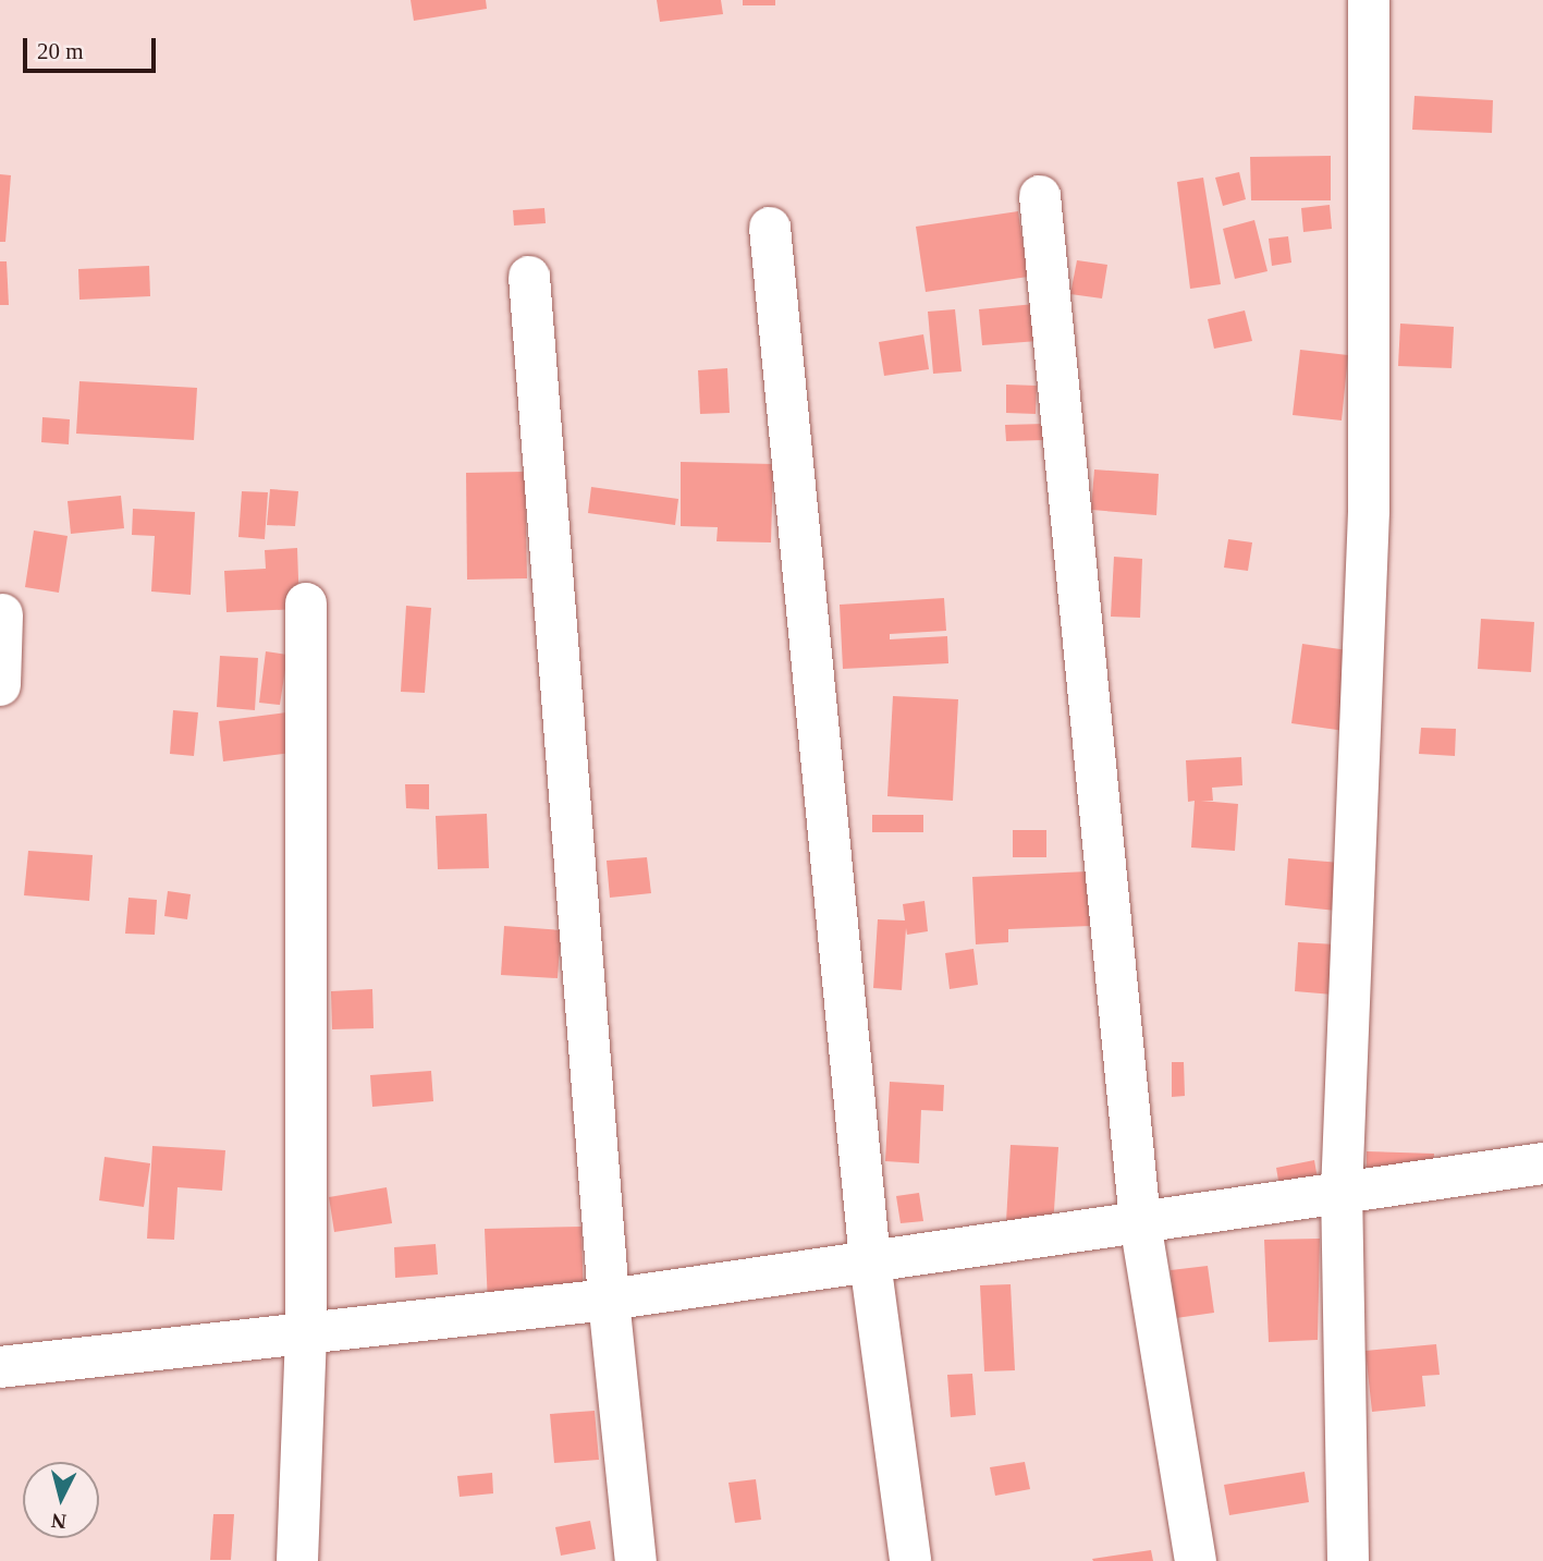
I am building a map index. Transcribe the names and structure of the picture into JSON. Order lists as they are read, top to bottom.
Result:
{
  "scale_bar": "20 m",
  "north": "bottom"
}
